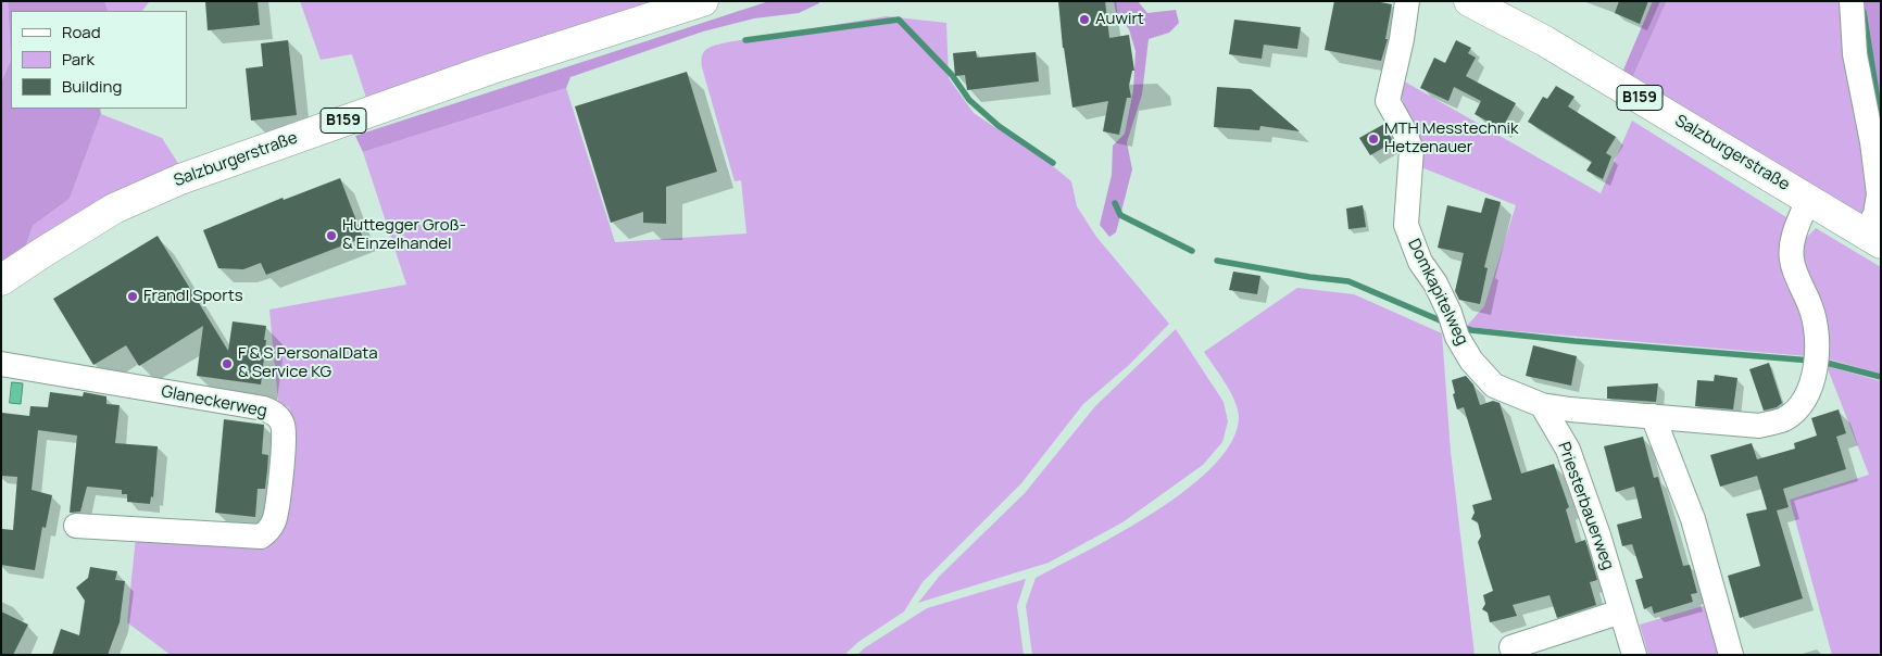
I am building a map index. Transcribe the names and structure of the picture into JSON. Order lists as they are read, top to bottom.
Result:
{
  "streets": {
    "main road": ["B159", "Salzburgerstraße"],
    "street": ["Domkapitelweg", "Glaneckerweg", "Priesterbauerweg"]
  },
  "crossings": [
    ["Salzburgerstraße", "Domkapitelweg"],
    ["Domkapitelweg", "Priesterbauerweg"]
  ],
  "places": [
    "Auwirt",
    "MTH Messtechnik Hetzenauer",
    "Huttegger Groß- & Einzelhandel",
    "Frandl Sports",
    "F & S PersonalData & Service KG"
  ],
  "legend": ["Road", "Park", "Building"]
}
